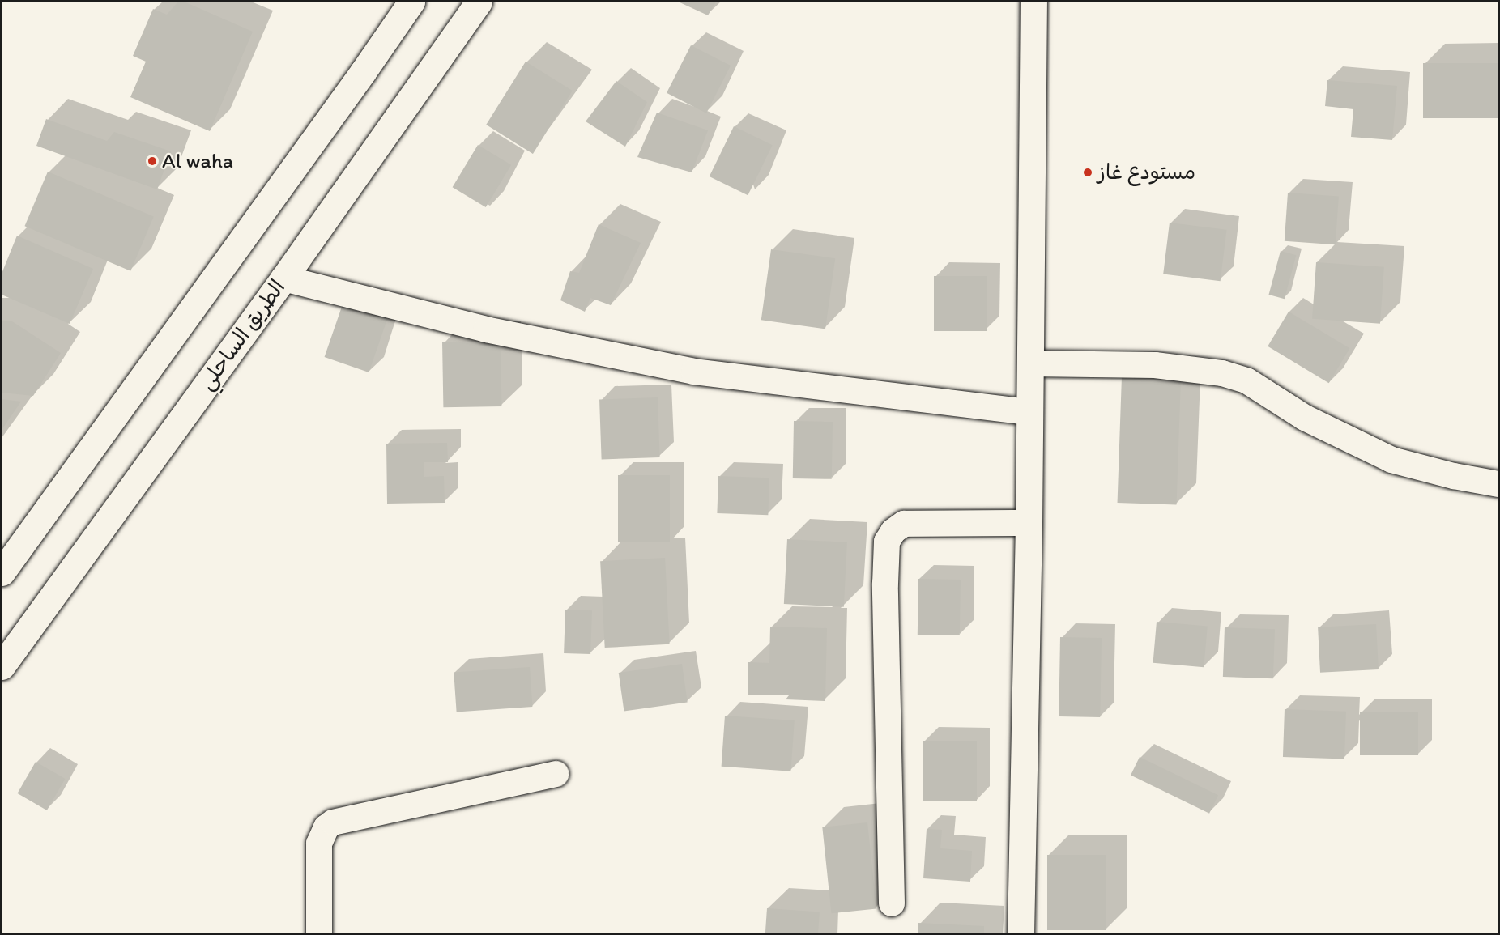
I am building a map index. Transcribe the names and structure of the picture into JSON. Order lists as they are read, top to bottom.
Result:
{
  "streets": {
    "main road": ["الطريق الساحلي"]
  },
  "places": ["Al waha", "مستودع غاز"]
}
